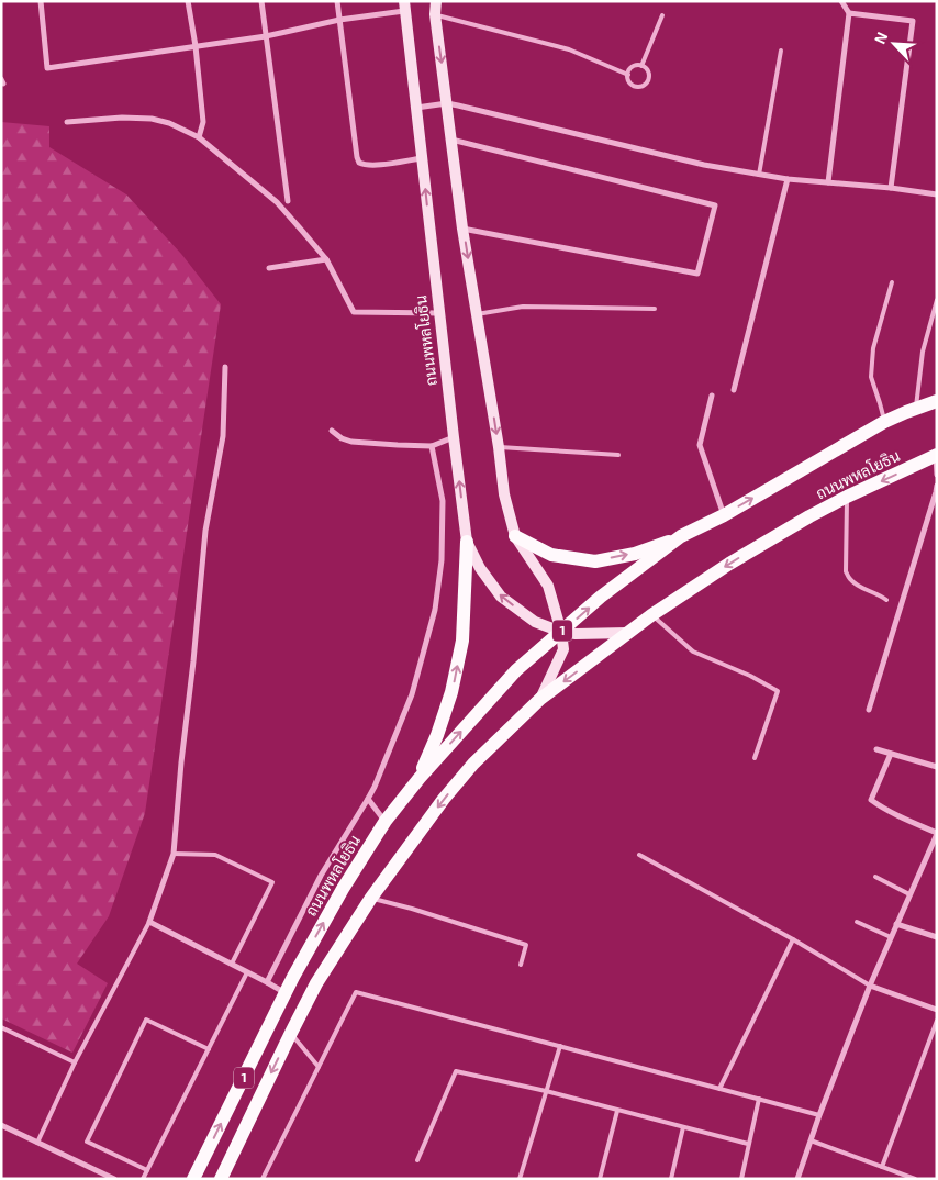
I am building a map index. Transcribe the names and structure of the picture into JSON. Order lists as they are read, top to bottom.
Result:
{
  "streets": {
    "main road": ["ถนนพหลโยธิน", "1"]
  },
  "north": "top left"
}
